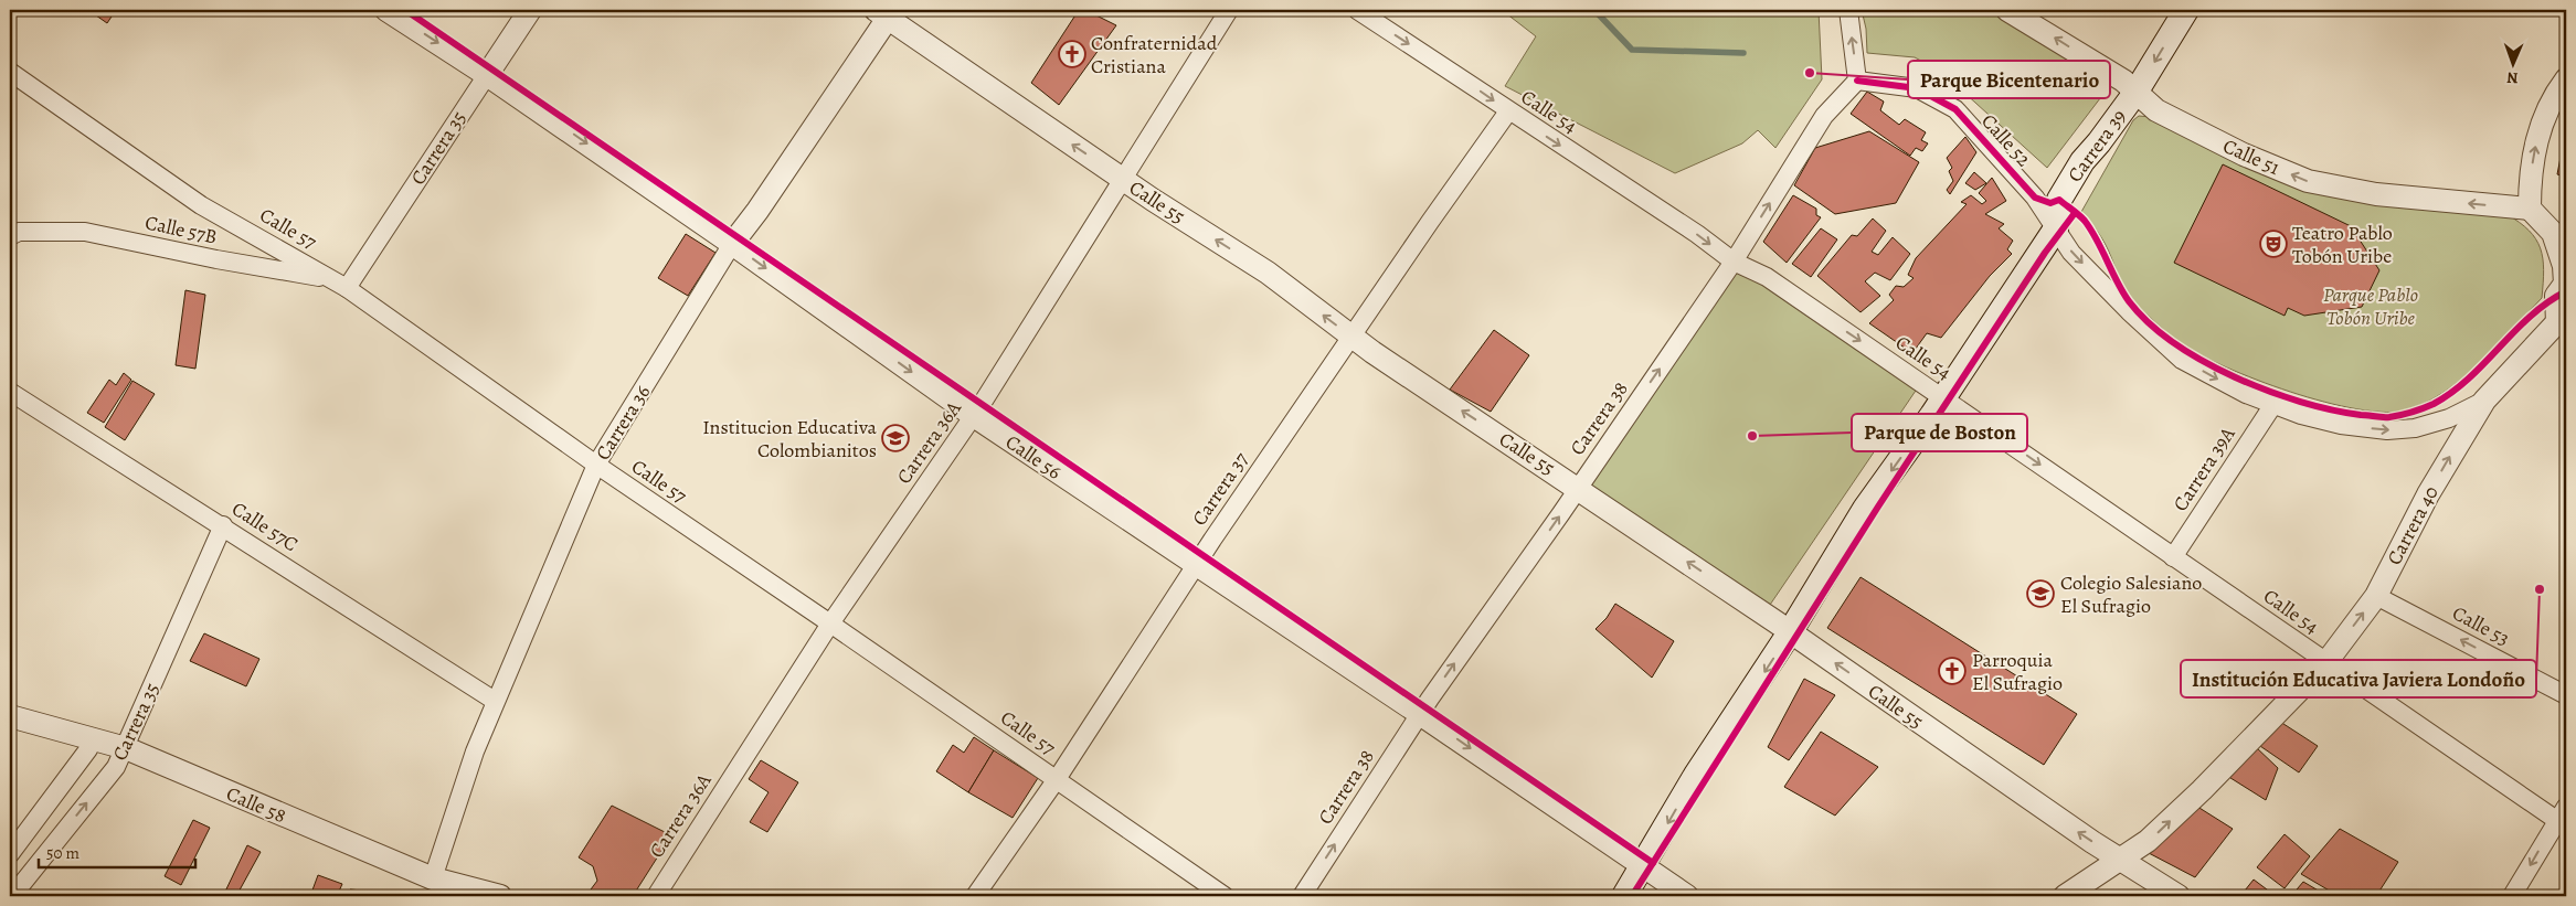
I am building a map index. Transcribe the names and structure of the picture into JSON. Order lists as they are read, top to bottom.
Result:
{
  "streets": {
    "main road": ["Carrera 39"],
    "street": [
      "Calle 54",
      "Calle 52",
      "Carrera 35",
      "Calle 51",
      "Calle 55",
      "Calle 57",
      "Calle 57B",
      "Carrera 38",
      "Carrera 36",
      "Carrera 36A",
      "Calle 56",
      "Carrera 39A",
      "Carrera 37",
      "Carrera 40",
      "Calle 57C",
      "Calle 53",
      "Calle 58"
    ]
  },
  "crossings": [
    ["Calle 54", "Carrera 39"],
    ["Calle 54", "Carrera 38"],
    ["Calle 54", "Carrera 39A"],
    ["Calle 54", "Carrera 37"],
    ["Calle 54", "Carrera 40"],
    ["Calle 52", "Carrera 39"],
    ["Calle 52", "Carrera 38"],
    ["Calle 52", "Carrera 39A"],
    ["Calle 52", "Carrera 40"],
    ["Carrera 39", "Calle 51"],
    ["Carrera 39", "Calle 55"],
    ["Carrera 39", "Calle 56"],
    ["Carrera 35", "Calle 57"],
    ["Carrera 35", "Calle 57B"],
    ["Carrera 35", "Calle 56"],
    ["Carrera 35", "Calle 57C"],
    ["Carrera 35", "Calle 58"],
    ["Calle 51", "Carrera 40"],
    ["Calle 55", "Carrera 38"],
    ["Calle 55", "Carrera 36"],
    ["Calle 55", "Carrera 36A"],
    ["Calle 55", "Carrera 37"],
    ["Calle 55", "Carrera 40"],
    ["Calle 57", "Calle 57B"],
    ["Calle 57", "Carrera 36"],
    ["Calle 57", "Carrera 36A"],
    ["Calle 57", "Carrera 37"],
    ["Carrera 38", "Calle 56"],
    ["Carrera 36", "Calle 56"],
    ["Carrera 36", "Calle 57C"],
    ["Carrera 36", "Calle 58"],
    ["Carrera 36A", "Calle 56"],
    ["Calle 56", "Carrera 37"],
    ["Carrera 40", "Calle 53"]
  ],
  "one_way": [
    "Calle 54",
    "Calle 52",
    "Carrera 39",
    "Calle 51",
    "Calle 55",
    "Carrera 38",
    "Calle 56",
    "Carrera 40",
    "Calle 53"
  ],
  "parks": ["Parque Pablo Tobón Uribe"],
  "places": {
    "church": ["Confraternidad Cristiana", "Parroquia El Sufragio"],
    "other": ["Parque Bicentenario", "Parque de Boston", "Institución Educativa Javiera Londoño"],
    "theatre": ["Teatro Pablo Tobón Uribe"],
    "school or university": ["Institucion Educativa Colombianitos", "Colegio Salesiano El Sufragio"]
  },
  "scale_bar": "50 m",
  "north": "bottom"
}
